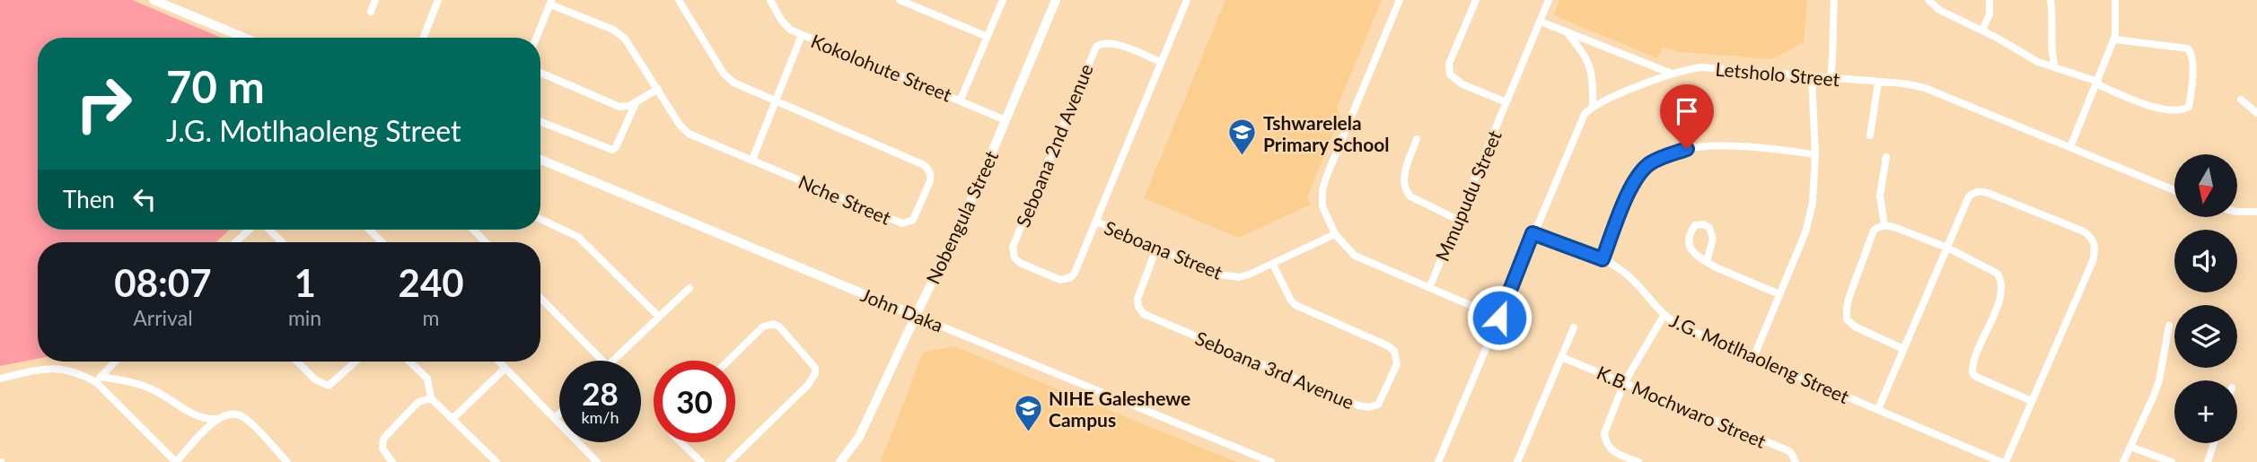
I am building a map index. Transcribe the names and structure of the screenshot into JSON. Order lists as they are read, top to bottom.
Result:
{
  "streets": {
    "street": [
      "Kokolohute Street",
      "Letsholo Street",
      "Seboana 2nd Avenue",
      "Mmupudu Street",
      "Nche Street",
      "Nobengula Street",
      "Seboana Street",
      "John Daka",
      "J.G. Motlhaoleng Street",
      "Seboana 3rd Avenue",
      "K.B. Mochwaro Street"
    ]
  },
  "crossings": [
    ["Kokolohute Street", "Nobengula Street"],
    ["Seboana 2nd Avenue", "Seboana Street"],
    ["Nobengula Street", "John Daka"],
    ["Seboana Street", "Seboana 3rd Avenue"]
  ],
  "places": {
    "school or university": ["Tshwarelela Primary School", "NIHE Galeshewe Campus"]
  },
  "north": "bottom",
  "page": {
    "turn": ["70 m", "J.G. Motlhaoleng Street"],
    "map_buttons": "+",
    "then": "Then",
    "eta": [
      "08:07",
      "Arrival",
      "1",
      "min",
      "240",
      "m"
    ],
    "speed": "28 km/h",
    "limit": "30"
  }
}
